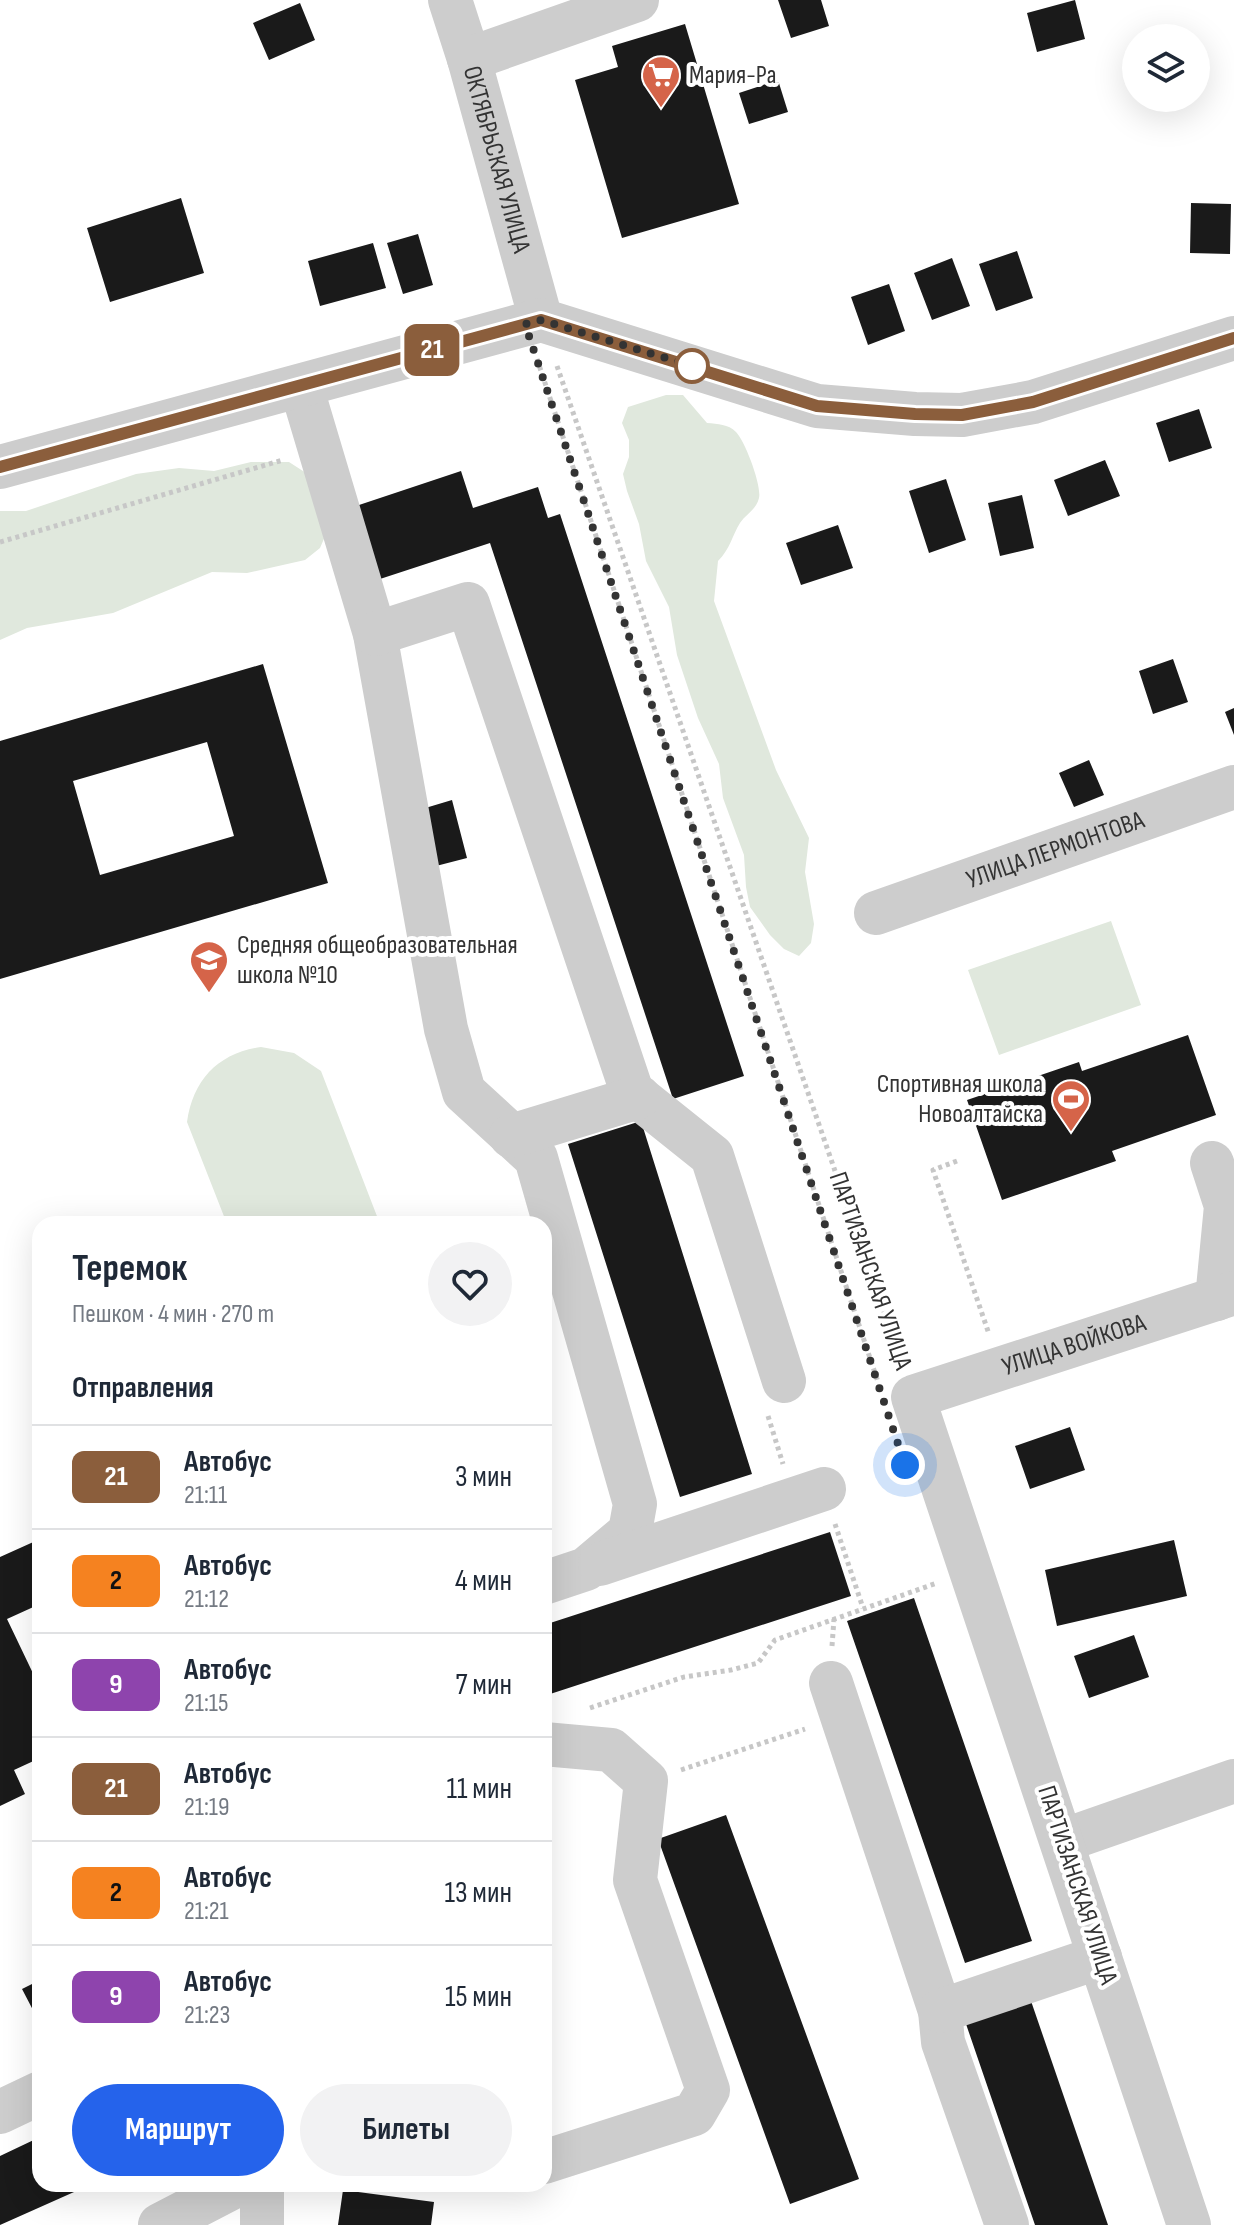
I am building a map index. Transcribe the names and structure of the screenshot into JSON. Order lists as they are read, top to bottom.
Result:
{
  "streets": {
    "street": [
      "ОКТЯБРЬСКАЯ УЛИЦА",
      "УЛИЦА ЛЕРМОНТОВА",
      "ПАРТИЗАНСКАЯ УЛИЦА",
      "УЛИЦА ВОЙКОВА"
    ]
  },
  "crossings": [
    ["ОКТЯБРЬСКАЯ УЛИЦА", "ПАРТИЗАНСКАЯ УЛИЦА"],
    ["ПАРТИЗАНСКАЯ УЛИЦА", "УЛИЦА ВОЙКОВА"]
  ],
  "places": {
    "supermarket": ["Мария-Ра"],
    "school or university": ["Средняя общеобразовательная школа №10"],
    "sports": ["Спортивная школа Новоалтайска"]
  },
  "lines": ["bus line 21"],
  "page": {
    "on_map": "21",
    "heading": [
      ["Теремок", "Пешком · 4 мин · 270 m"],
      "Отправления"
    ],
    "list": [
      {
        "mark": "21",
        "name": "Автобус",
        "note": "21:11",
        "value": "3 мин"
      },
      {
        "mark": "2",
        "name": "Автобус",
        "note": "21:12",
        "value": "4 мин"
      },
      {
        "mark": "9",
        "name": "Автобус",
        "note": "21:15",
        "value": "7 мин"
      },
      {
        "mark": "21",
        "name": "Автобус",
        "note": "21:19",
        "value": "11 мин"
      },
      {
        "mark": "2",
        "name": "Автобус",
        "note": "21:21",
        "value": "13 мин"
      },
      {
        "mark": "9",
        "name": "Автобус",
        "note": "21:23",
        "value": "15 мин"
      }
    ],
    "buttons": ["Маршрут", "Билеты"]
  }
}
